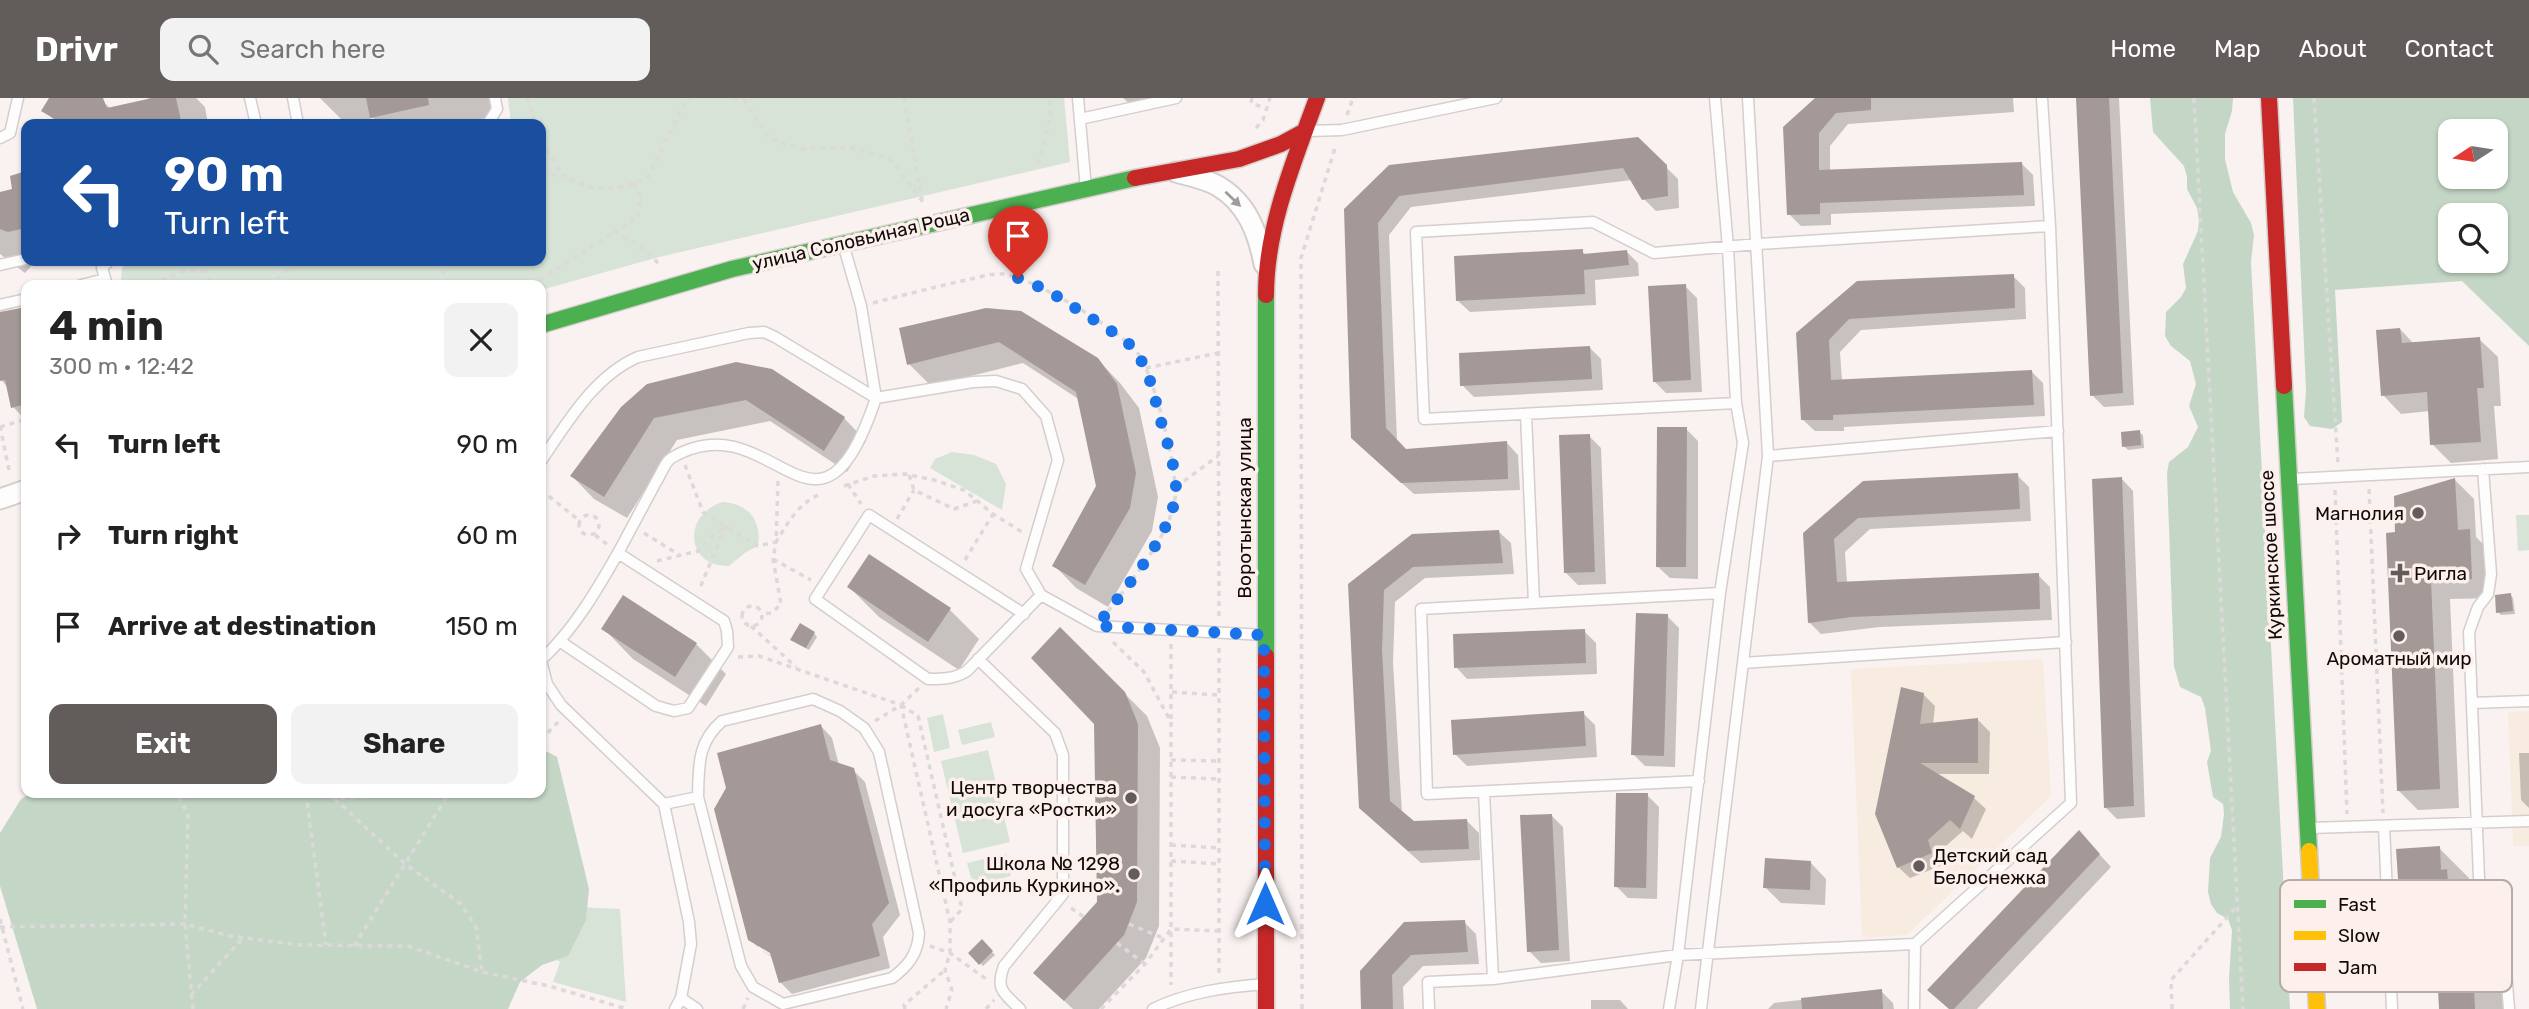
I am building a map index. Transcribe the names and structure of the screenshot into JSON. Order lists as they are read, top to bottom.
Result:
{
  "streets": {
    "street": ["улица Соловьиная Роща", "Воротынская улица", "Куркинское шоссе"]
  },
  "crossings": [
    ["улица Соловьиная Роща", "Воротынская улица"]
  ],
  "places": {
    "other": [
      "Магнолия",
      "Ароматный мир",
      "Центр творчества и досуга «Ростки»",
      "Детский сад Белоснежка",
      "Школа № 1298 «Профиль Куркино»."
    ],
    "health": ["Ригла"]
  },
  "legend": ["Fast", "Slow", "Jam"],
  "north": "left",
  "page": {
    "header": "Drivr",
    "search": "Search here",
    "nav": [
      "Home",
      "Map",
      "About",
      "Contact"
    ],
    "turn": ["90 m", "Turn left"],
    "heading": ["4 min", "300 m · 12:42"],
    "list": [
      {
        "name": "Turn left",
        "value": "90 m"
      },
      {
        "name": "Turn right",
        "value": "60 m"
      },
      {
        "name": "Arrive at destination",
        "value": "150 m"
      }
    ],
    "buttons": ["Exit", "Share"]
  }
}
